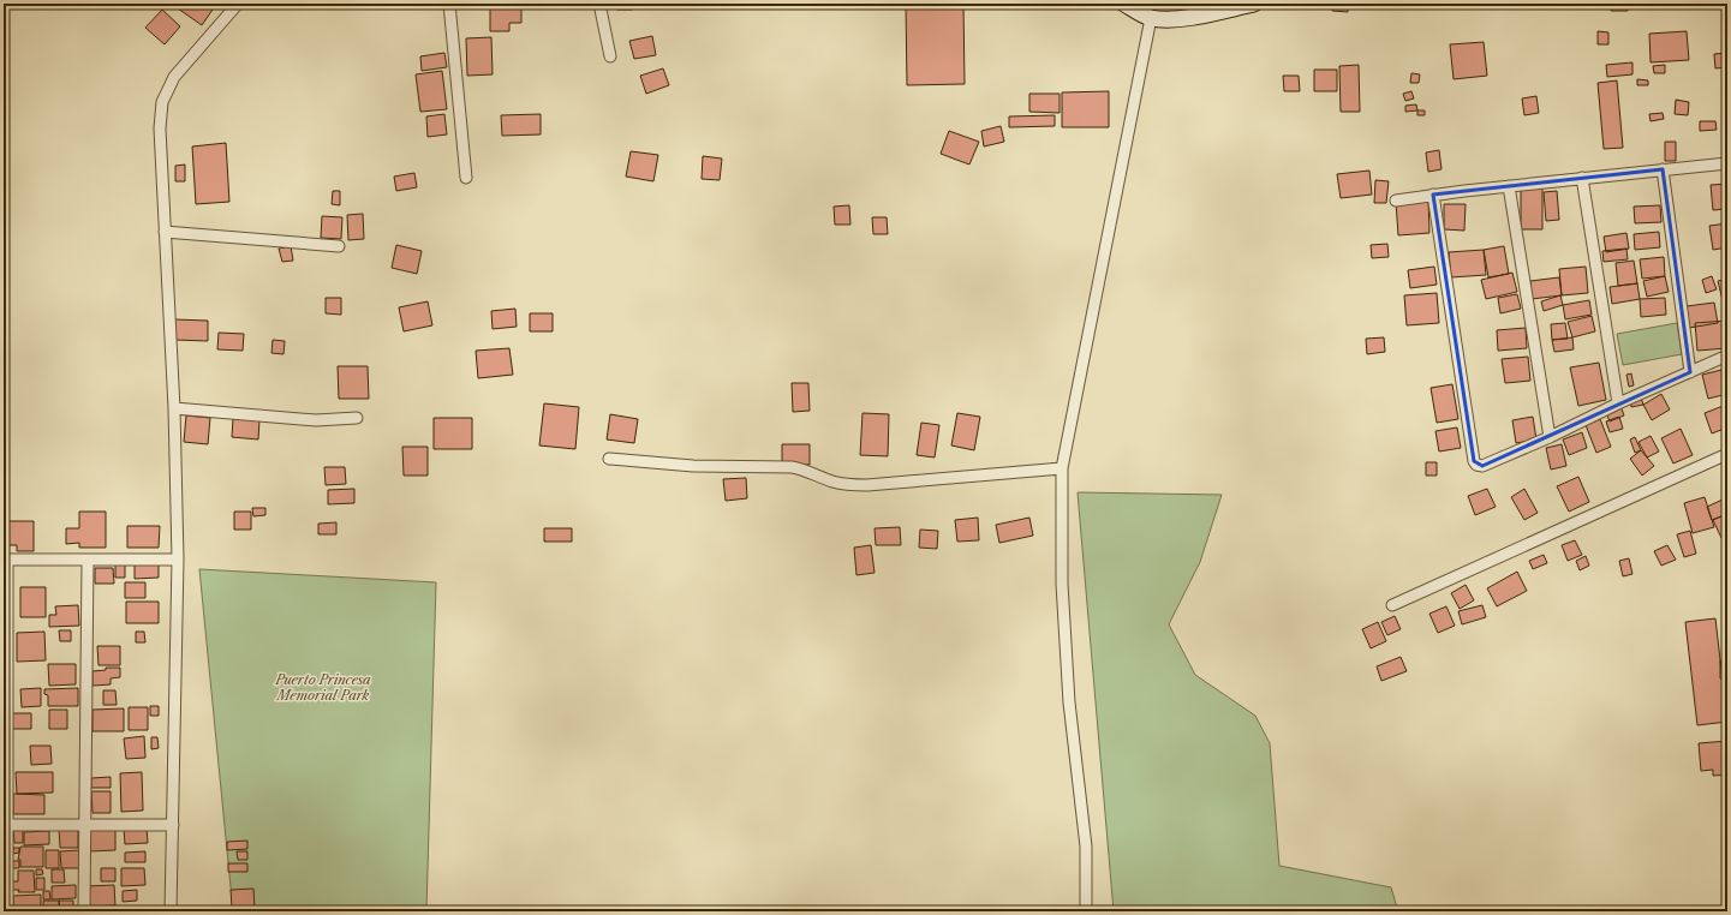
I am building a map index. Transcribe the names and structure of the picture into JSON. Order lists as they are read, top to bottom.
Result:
{
  "parks": ["Puerto Princesa Memorial Park"]
}
